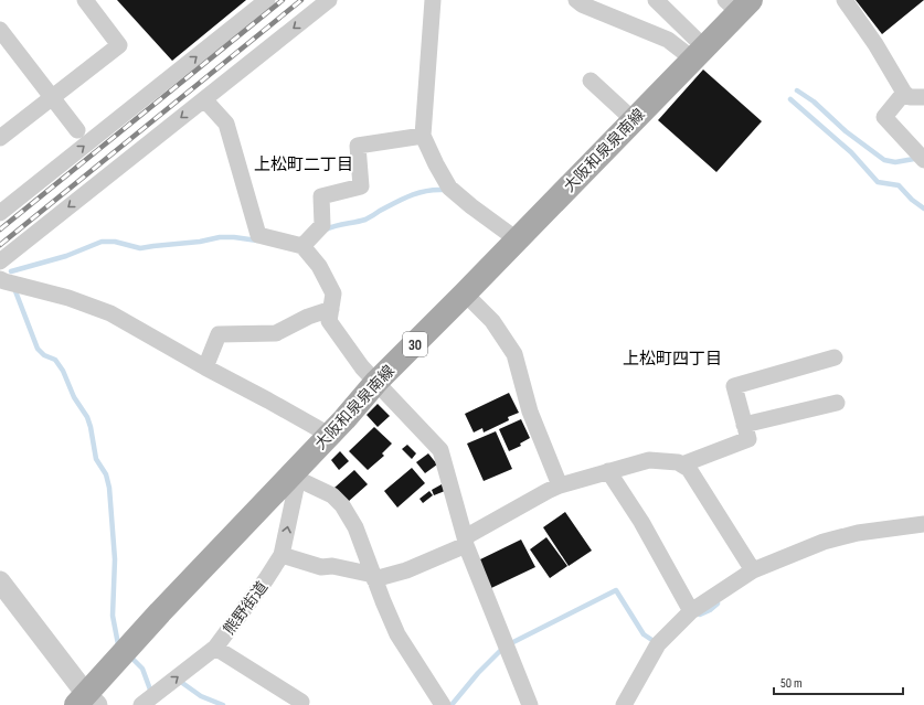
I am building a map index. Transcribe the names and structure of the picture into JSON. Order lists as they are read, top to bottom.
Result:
{
  "streets": {
    "main road": ["大阪和泉泉南線", "30"],
    "street": ["熊野街道"]
  },
  "crossings": [
    ["大阪和泉泉南線", "熊野街道"]
  ],
  "one_way": ["熊野街道"],
  "districts": ["上松町二丁目", "上松町四丁目"],
  "scale_bar": "50 m"
}
